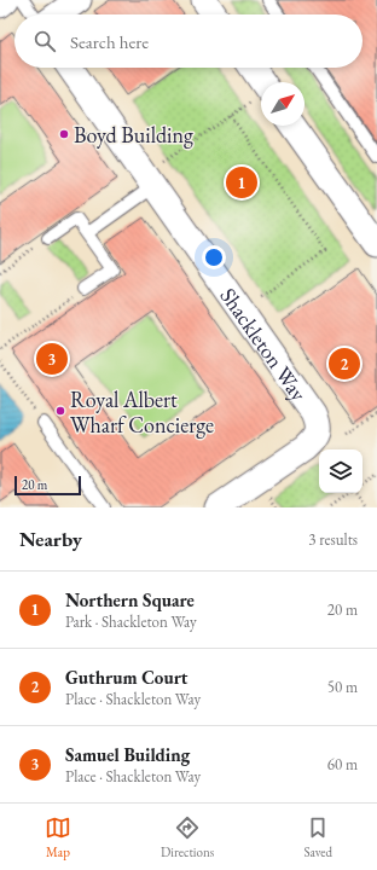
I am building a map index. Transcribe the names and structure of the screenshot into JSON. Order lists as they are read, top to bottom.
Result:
{
  "streets": {
    "street": ["Shackleton Way"]
  },
  "places": ["Boyd Building", "Royal Albert Wharf Concierge"],
  "scale_bar": "20 m",
  "north": "top right",
  "page": {
    "search": "Search here",
    "pins": ["1", "3", "2"],
    "scale": "20 m",
    "heading": ["Nearby", "3 results"],
    "list": [
      {
        "mark": "1",
        "name": "Northern Square",
        "note": "Park · Shackleton Way",
        "value": "20 m"
      },
      {
        "mark": "2",
        "name": "Guthrum Court",
        "note": "Place · Shackleton Way",
        "value": "50 m"
      },
      {
        "mark": "3",
        "name": "Samuel Building",
        "note": "Place · Shackleton Way",
        "value": "60 m"
      }
    ],
    "nav": ["Map", "Directions", "Saved"]
  }
}
